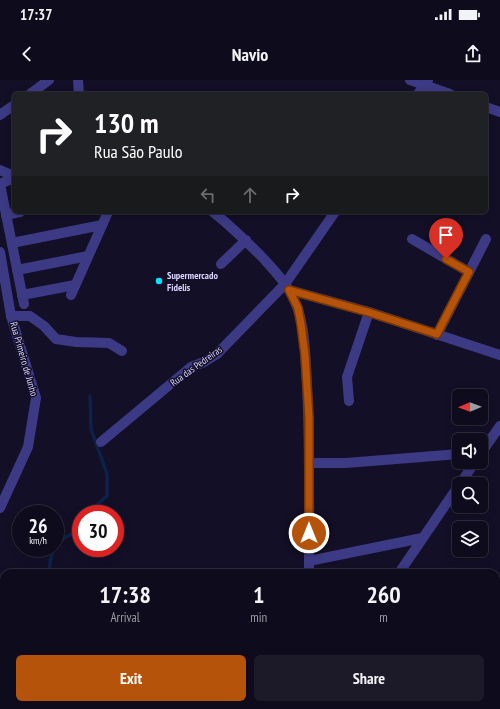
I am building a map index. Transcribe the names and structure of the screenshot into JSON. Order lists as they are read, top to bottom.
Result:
{
  "streets": {
    "street": ["Rua Primeiro de Junho", "Rua das Pedreiras"]
  },
  "places": ["Supermercado Fidelis"],
  "north": "left",
  "page": {
    "status": "17:37",
    "header": "Navio",
    "turn": ["130 m", "Rua São Paulo"],
    "speed": "26 km/h",
    "limit": "30",
    "eta": [
      "17:38",
      "Arrival",
      "1",
      "min",
      "260",
      "m"
    ],
    "buttons": ["Exit", "Share"]
  }
}
